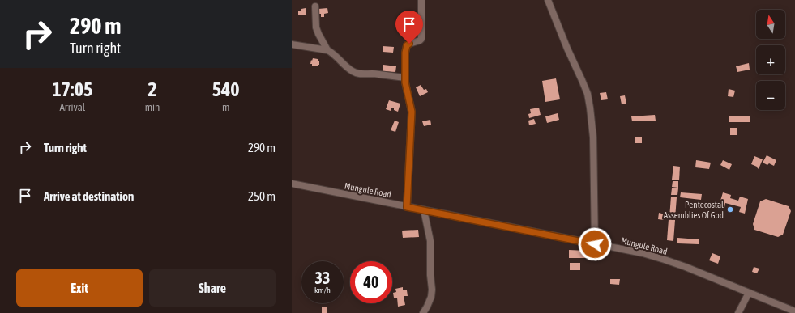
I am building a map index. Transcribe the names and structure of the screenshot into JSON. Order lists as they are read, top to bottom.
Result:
{
  "streets": {
    "street": ["Mungule Road"]
  },
  "places": ["Pentecostal Assemblies Of God"],
  "north": "top",
  "page": {
    "turn": ["290 m", "Turn right"],
    "map_buttons": ["+", "−"],
    "eta": [
      "17:05",
      "Arrival",
      "2",
      "min",
      "540",
      "m"
    ],
    "list": [
      {
        "name": "Turn right",
        "value": "290 m"
      },
      {
        "name": "Arrive at destination",
        "value": "250 m"
      }
    ],
    "speed": "33 km/h",
    "limit": "40",
    "buttons": ["Exit", "Share"]
  }
}
